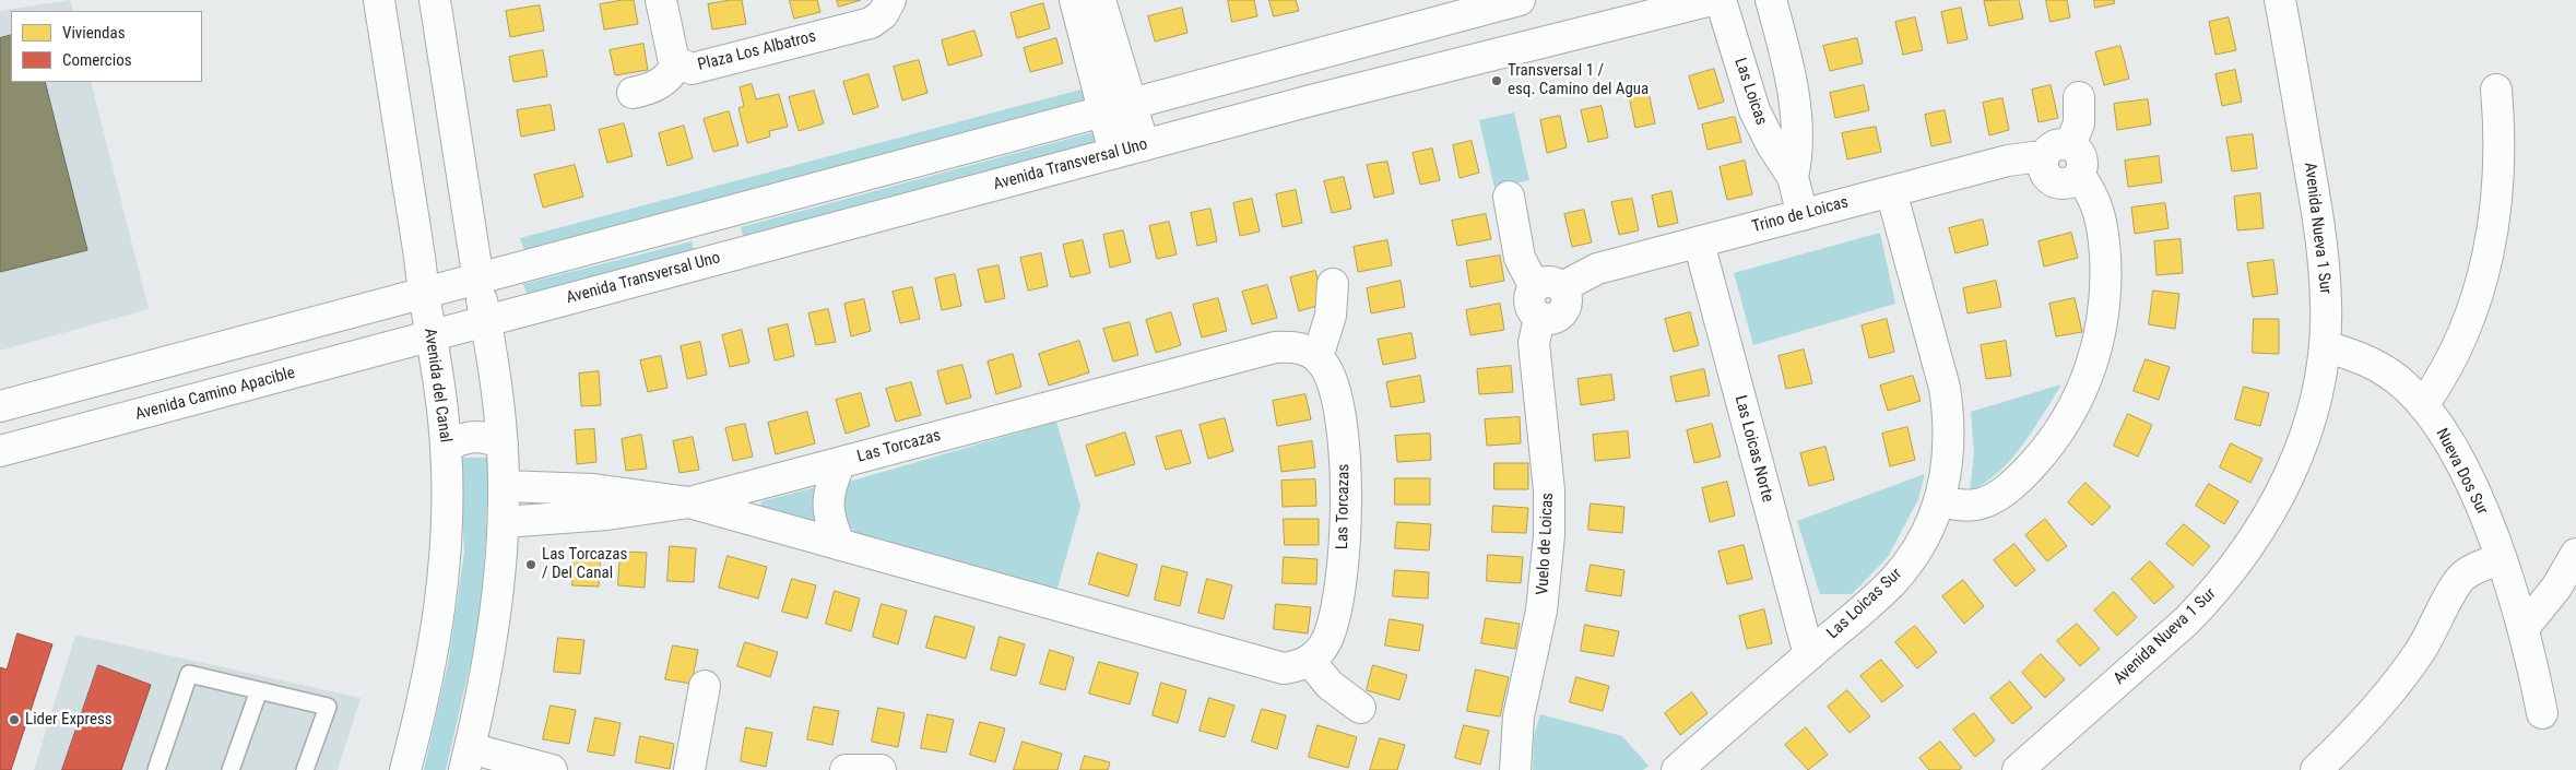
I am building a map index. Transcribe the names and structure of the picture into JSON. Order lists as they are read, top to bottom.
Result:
{
  "streets": {
    "street": [
      "Plaza Los Albatros",
      "Las Loicas",
      "Avenida Transversal Uno",
      "Trino de Loicas",
      "Avenida Nueva 1 Sur",
      "Avenida del Canal",
      "Avenida Camino Apacible",
      "Las Torcazas",
      "Las Loicas Norte",
      "Nueva Dos Sur",
      "Vuelo de Loicas",
      "Las Loicas Sur"
    ]
  },
  "crossings": [
    ["Las Loicas", "Trino de Loicas"],
    ["Avenida Transversal Uno", "Avenida del Canal"],
    ["Avenida Transversal Uno", "Avenida Camino Apacible"],
    ["Trino de Loicas", "Las Loicas Norte"],
    ["Trino de Loicas", "Vuelo de Loicas"],
    ["Trino de Loicas", "Las Loicas Sur"],
    ["Avenida Nueva 1 Sur", "Nueva Dos Sur"],
    ["Avenida del Canal", "Avenida Camino Apacible"],
    ["Las Loicas Norte", "Las Loicas Sur"]
  ],
  "places": ["Transversal 1 / esq. Camino del Agua", "Las Torcazas / Del Canal", "Lider Express"],
  "legend": ["Viviendas", "Comercios"]
}
